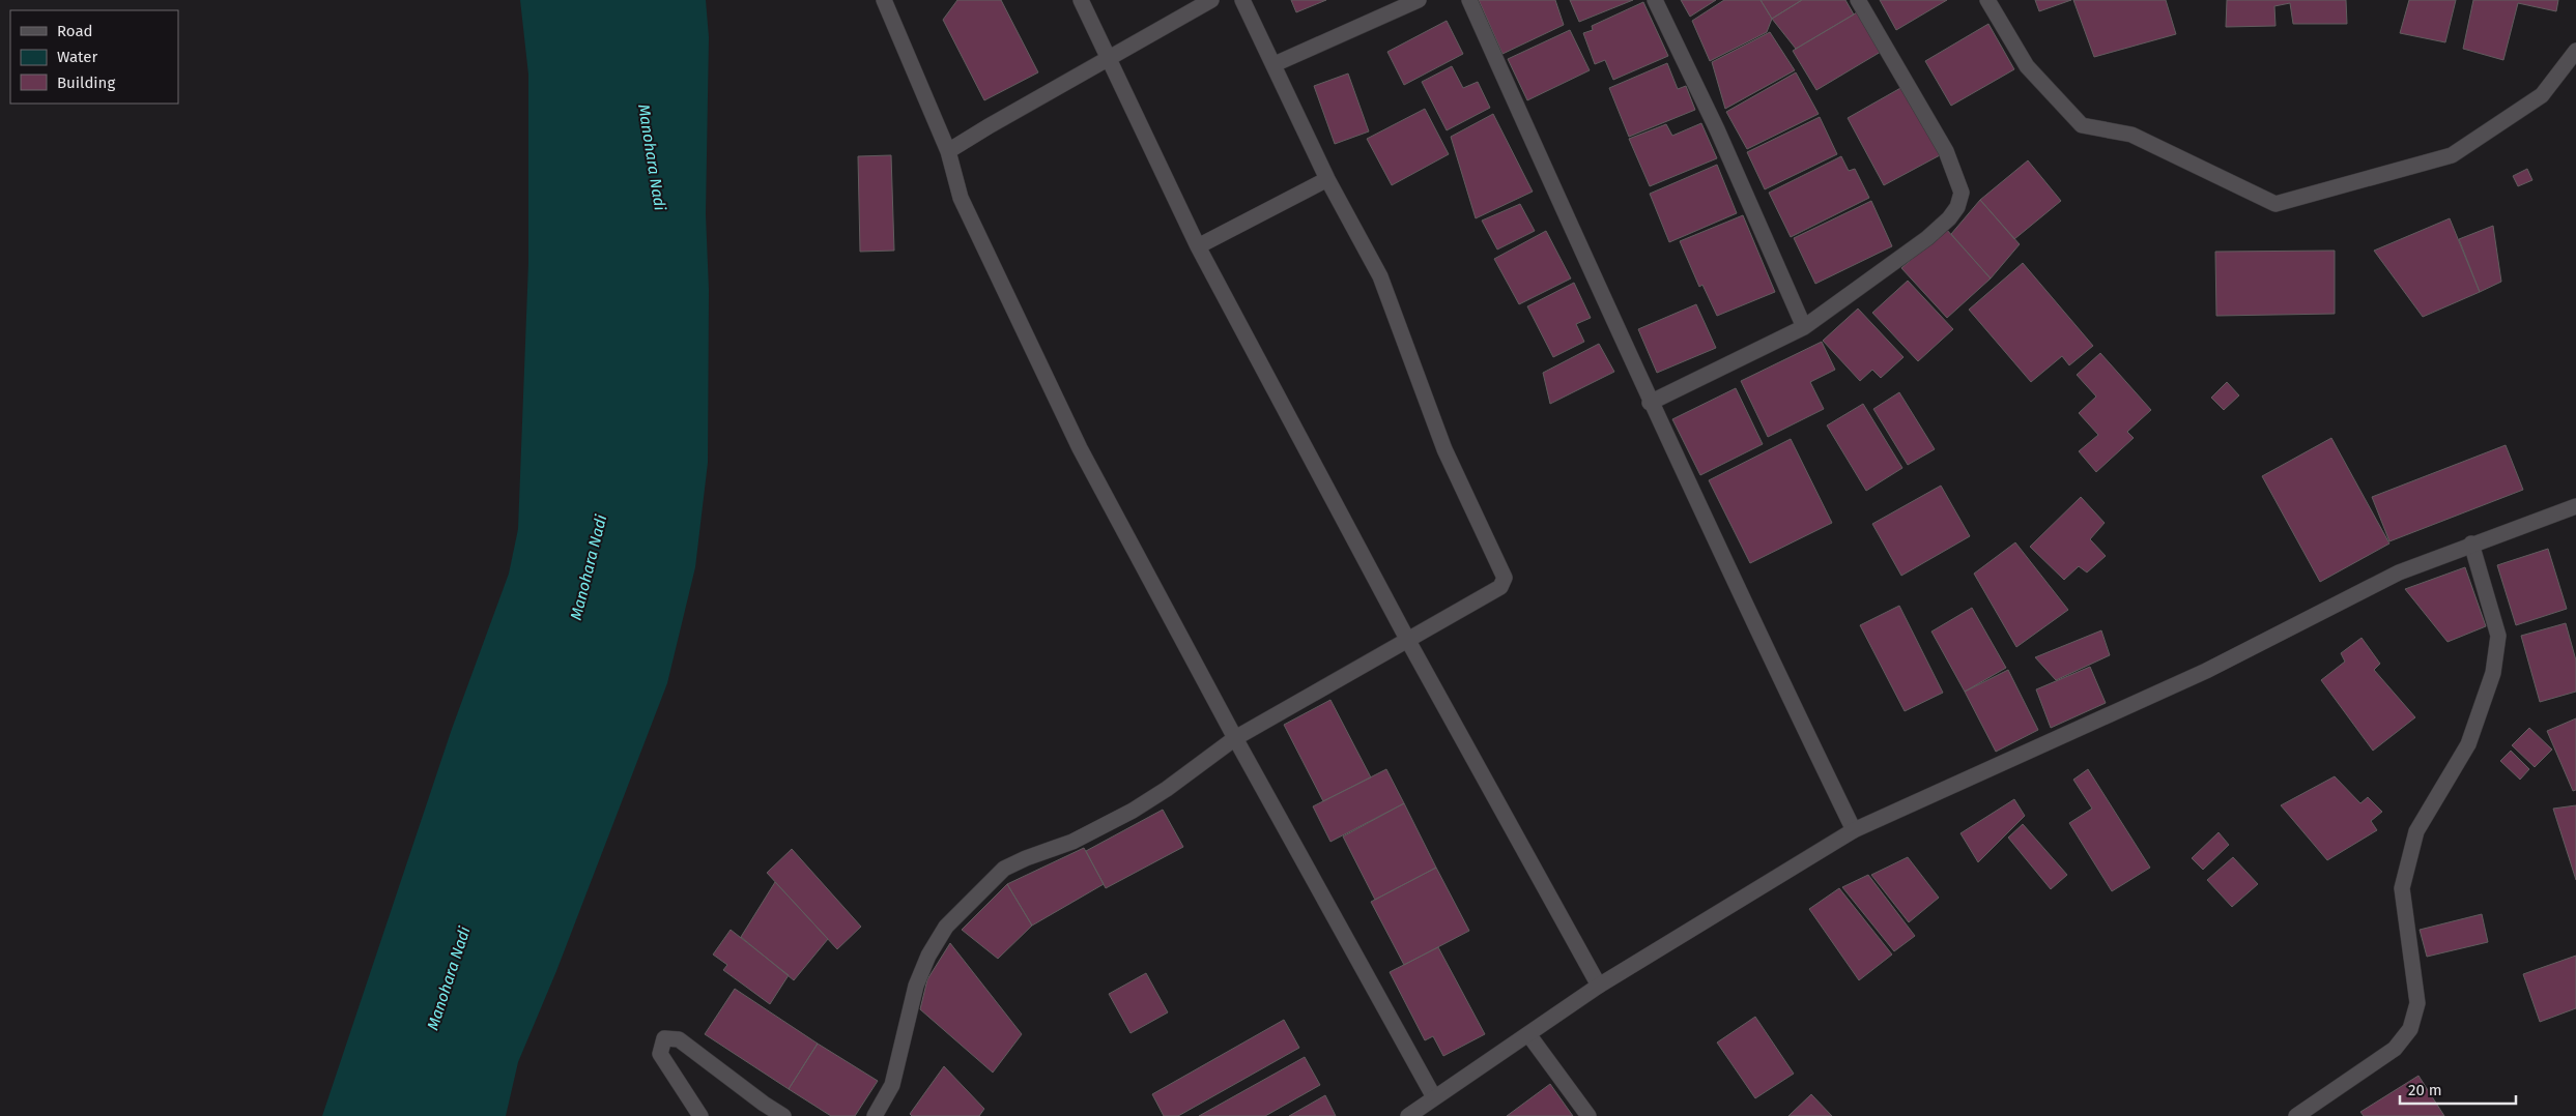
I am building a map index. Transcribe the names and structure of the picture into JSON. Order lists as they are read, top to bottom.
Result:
{
  "water": ["Manohara Nadi"],
  "legend": ["Road", "Water", "Building"],
  "scale_bar": "20 m"
}
